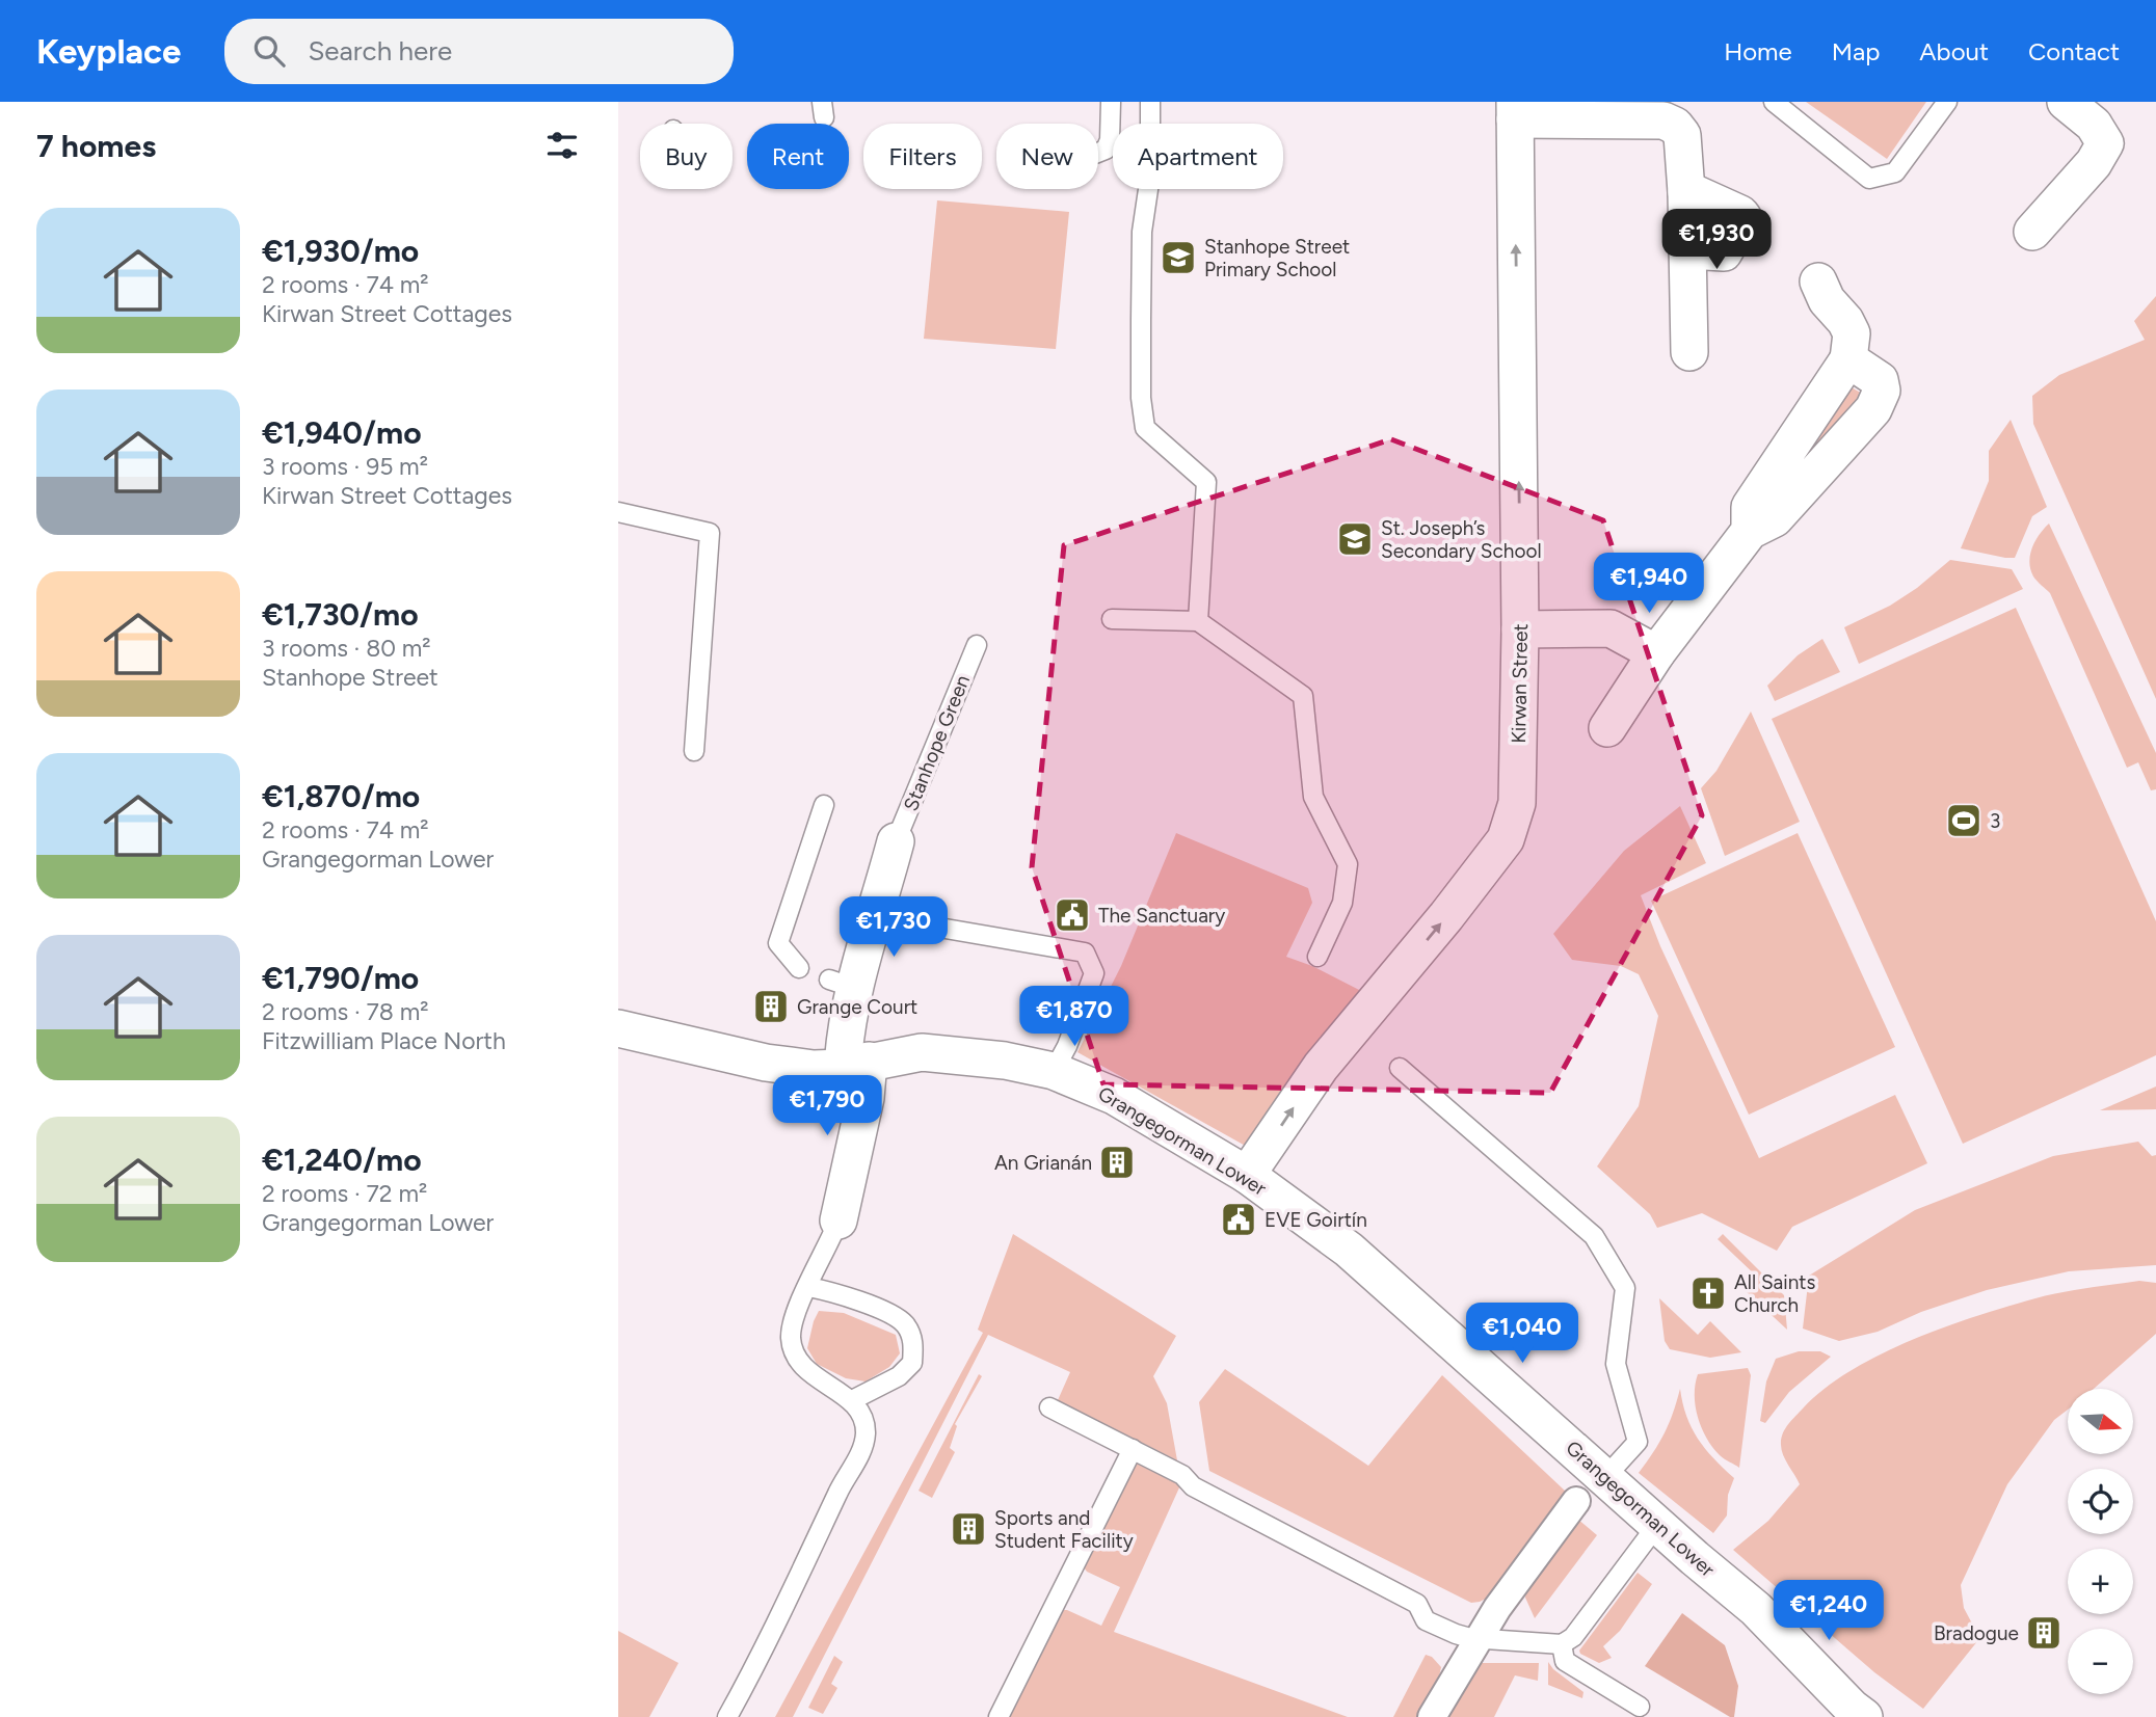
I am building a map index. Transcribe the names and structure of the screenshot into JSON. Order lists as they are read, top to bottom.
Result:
{
  "streets": {
    "street": ["Kirwan Street", "Grangegorman Lower"],
    "lane": ["Stanhope Green"]
  },
  "crossings": [
    ["Kirwan Street", "Grangegorman Lower"]
  ],
  "places": {
    "school or university": ["Stanhope Street Primary School", "St. Joseph’s Secondary School"],
    "sports": ["3"],
    "public building": ["The Sanctuary", "EVE Goirtín"],
    "building": [
      "Grange Court",
      "An Grianán",
      "Sports and Student Facility",
      "Bradogue"
    ],
    "church": ["All Saints Church"]
  },
  "north": "right",
  "page": {
    "header": "Keyplace",
    "search": "Search here",
    "nav": [
      "Home",
      "Map",
      "About",
      "Contact"
    ],
    "heading": "7 homes",
    "chip": [
      "Buy",
      "Rent",
      "Filters",
      "New",
      "Apartment"
    ],
    "list": [
      {
        "name": "€1,930/mo",
        "note": "2 rooms · 74 m² · Kirwan Street Cottages"
      },
      {
        "name": "€1,940/mo",
        "note": "3 rooms · 95 m² · Kirwan Street Cottages"
      },
      {
        "name": "€1,730/mo",
        "note": "3 rooms · 80 m² · Stanhope Street"
      },
      {
        "name": "€1,870/mo",
        "note": "2 rooms · 74 m² · Grangegorman Lower"
      },
      {
        "name": "€1,790/mo",
        "note": "2 rooms · 78 m² · Fitzwilliam Place North"
      },
      {
        "name": "€1,240/mo",
        "note": "2 rooms · 72 m² · Grangegorman Lower"
      }
    ],
    "price": [
      "€1,930",
      "€1,940",
      "€1,730",
      "€1,870",
      "€1,790",
      "€1,040",
      "€1,240"
    ],
    "map_buttons": ["+", "−"]
  }
}
